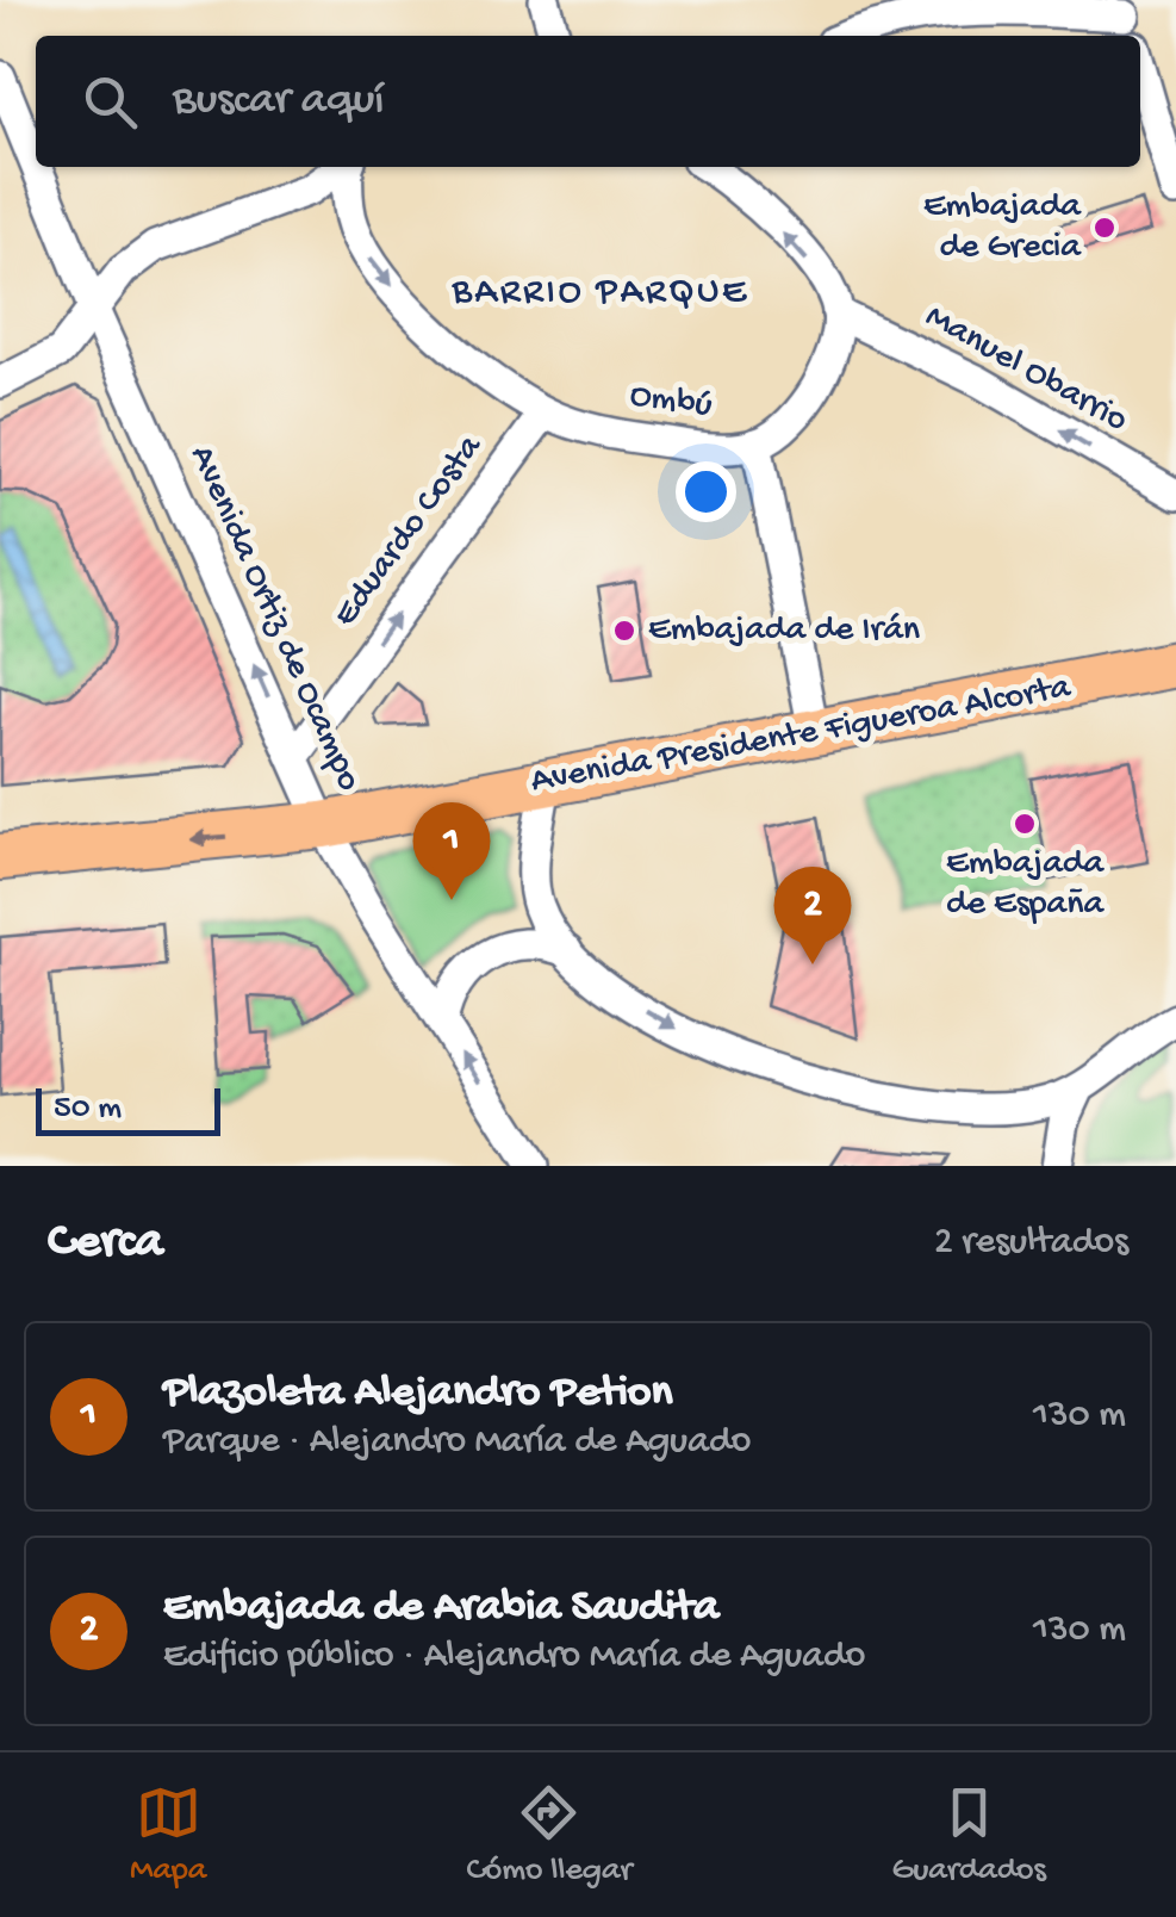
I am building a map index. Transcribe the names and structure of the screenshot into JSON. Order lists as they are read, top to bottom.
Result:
{
  "streets": {
    "main road": ["Avenida Presidente Figueroa Alcorta"],
    "street": [
      "Manuel Obarrio",
      "Ombú",
      "Eduardo Costa",
      "Avenida Ortiz de Ocampo"
    ]
  },
  "crossings": [
    ["Manuel Obarrio", "Ombú"],
    ["Ombú", "Eduardo Costa"],
    ["Eduardo Costa", "Avenida Ortiz de Ocampo"],
    ["Avenida Ortiz de Ocampo", "Avenida Presidente Figueroa Alcorta"]
  ],
  "one_way": [
    "Manuel Obarrio",
    "Ombú",
    "Eduardo Costa",
    "Avenida Ortiz de Ocampo"
  ],
  "districts": ["BARRIO PARQUE"],
  "places": ["Embajada de Grecia", "Embajada de Irán", "Embajada de España"],
  "scale_bar": "50 m",
  "page": {
    "search": "Buscar aquí",
    "pins": ["1", "2"],
    "scale": "50 m",
    "heading": ["Cerca", "2 resultados"],
    "list": [
      {
        "mark": "1",
        "name": "Plazoleta Alejandro Petion",
        "note": "Parque · Alejandro María de Aguado",
        "value": "130 m"
      },
      {
        "mark": "2",
        "name": "Embajada de Arabia Saudita",
        "note": "Edificio público · Alejandro María de Aguado",
        "value": "130 m"
      }
    ],
    "nav": ["Mapa", "Cómo llegar", "Guardados"]
  }
}
